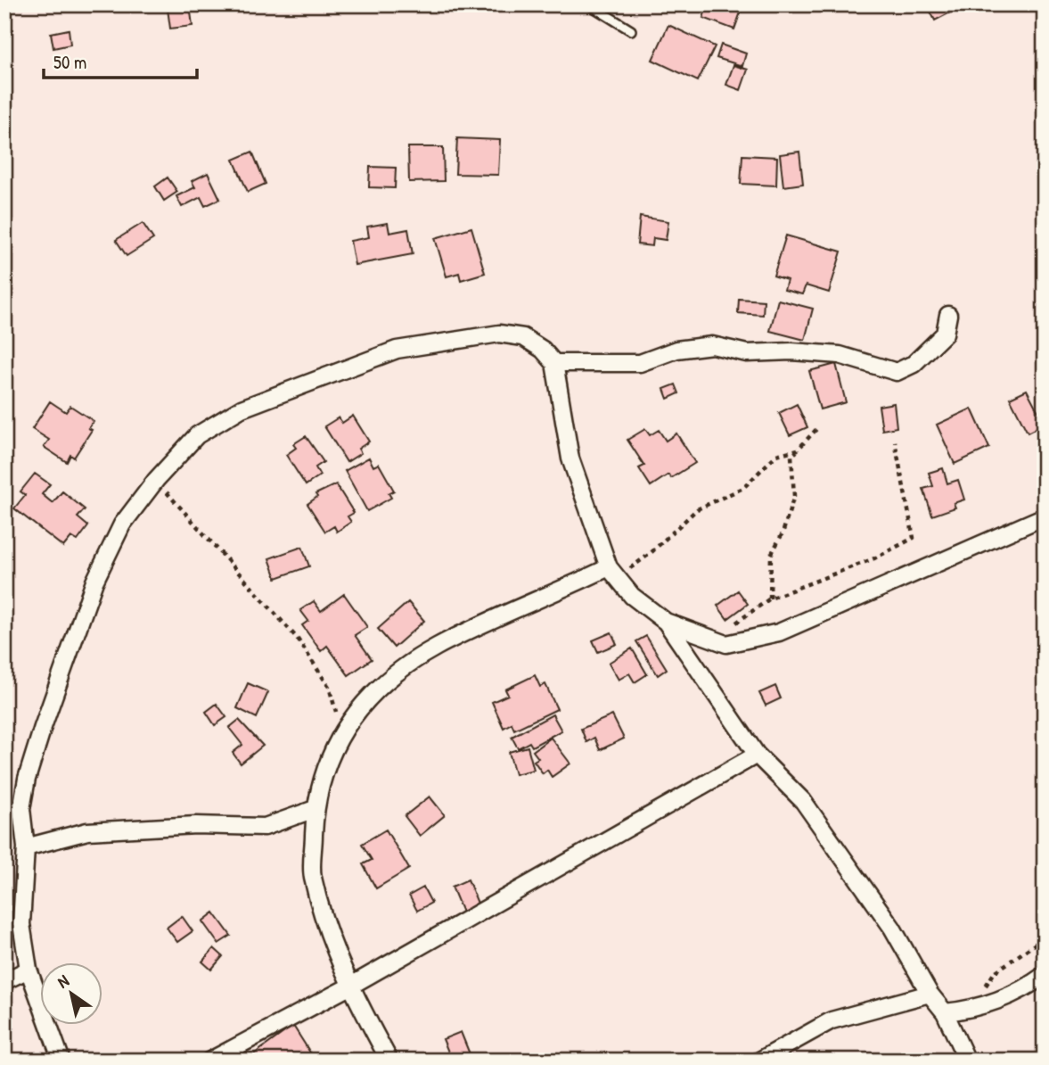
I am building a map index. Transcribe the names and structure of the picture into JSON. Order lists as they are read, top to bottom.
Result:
{
  "scale_bar": "50 m",
  "north": "top left"
}
